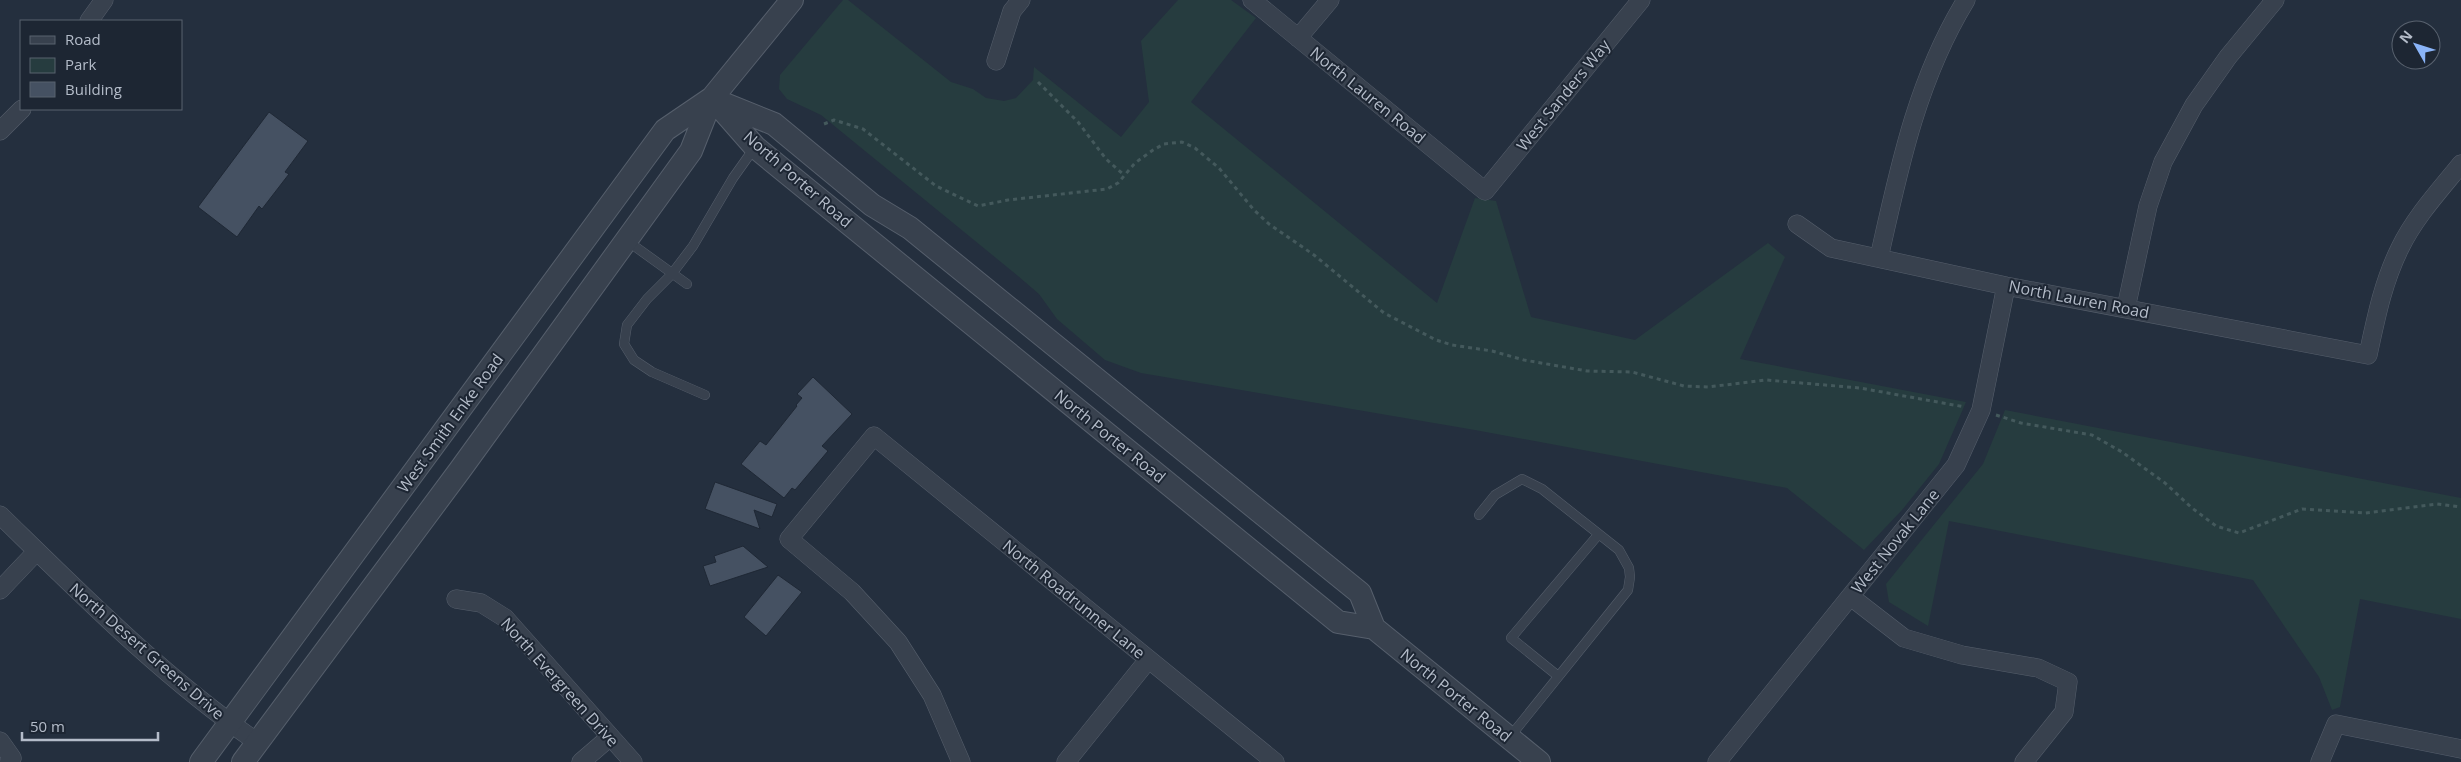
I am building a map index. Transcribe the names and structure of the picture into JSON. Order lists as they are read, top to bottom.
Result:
{
  "streets": {
    "street": [
      "North Lauren Road",
      "West Sanders Way",
      "North Porter Road",
      "West Smith Enke Road",
      "West Novak Lane",
      "North Roadrunner Lane",
      "North Desert Greens Drive",
      "North Evergreen Drive"
    ]
  },
  "crossings": [
    ["North Lauren Road", "West Sanders Way"],
    ["North Lauren Road", "West Novak Lane"],
    ["North Porter Road", "West Smith Enke Road"],
    ["West Smith Enke Road", "North Desert Greens Drive"]
  ],
  "legend": ["Road", "Park", "Building"],
  "scale_bar": "50 m",
  "north": "top left"
}
